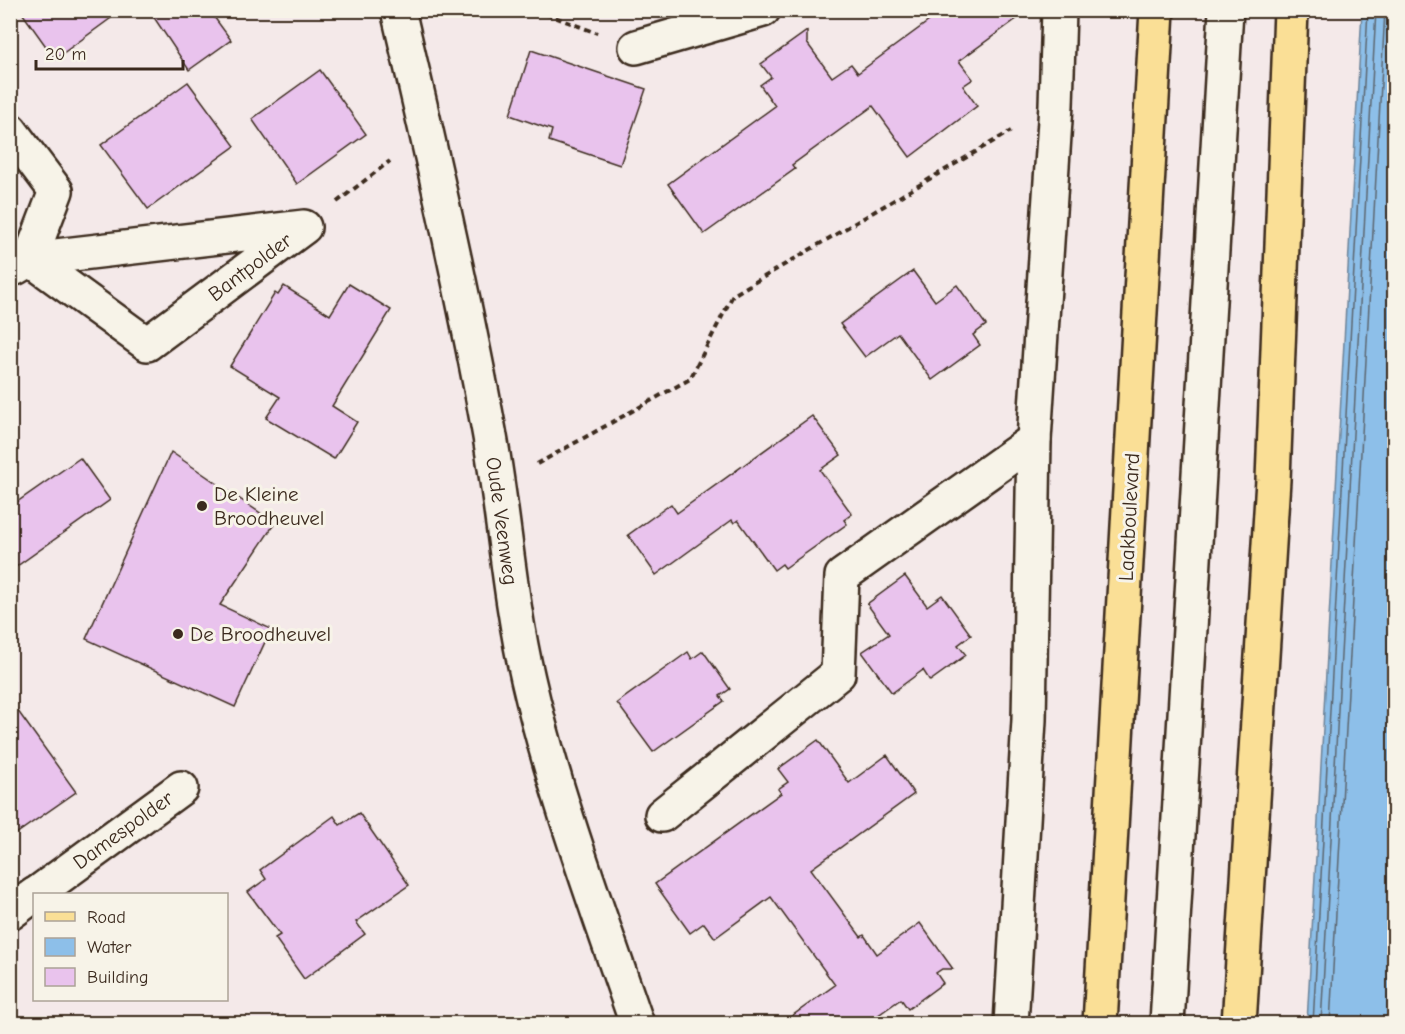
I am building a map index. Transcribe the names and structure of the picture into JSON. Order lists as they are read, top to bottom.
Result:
{
  "streets": {
    "main road": ["Laakboulevard"],
    "street": ["Bantpolder", "Oude Veenweg", "Damespolder"]
  },
  "places": ["De Kleine Broodheuvel", "De Broodheuvel"],
  "legend": ["Road", "Water", "Building"],
  "scale_bar": "20 m"
}
